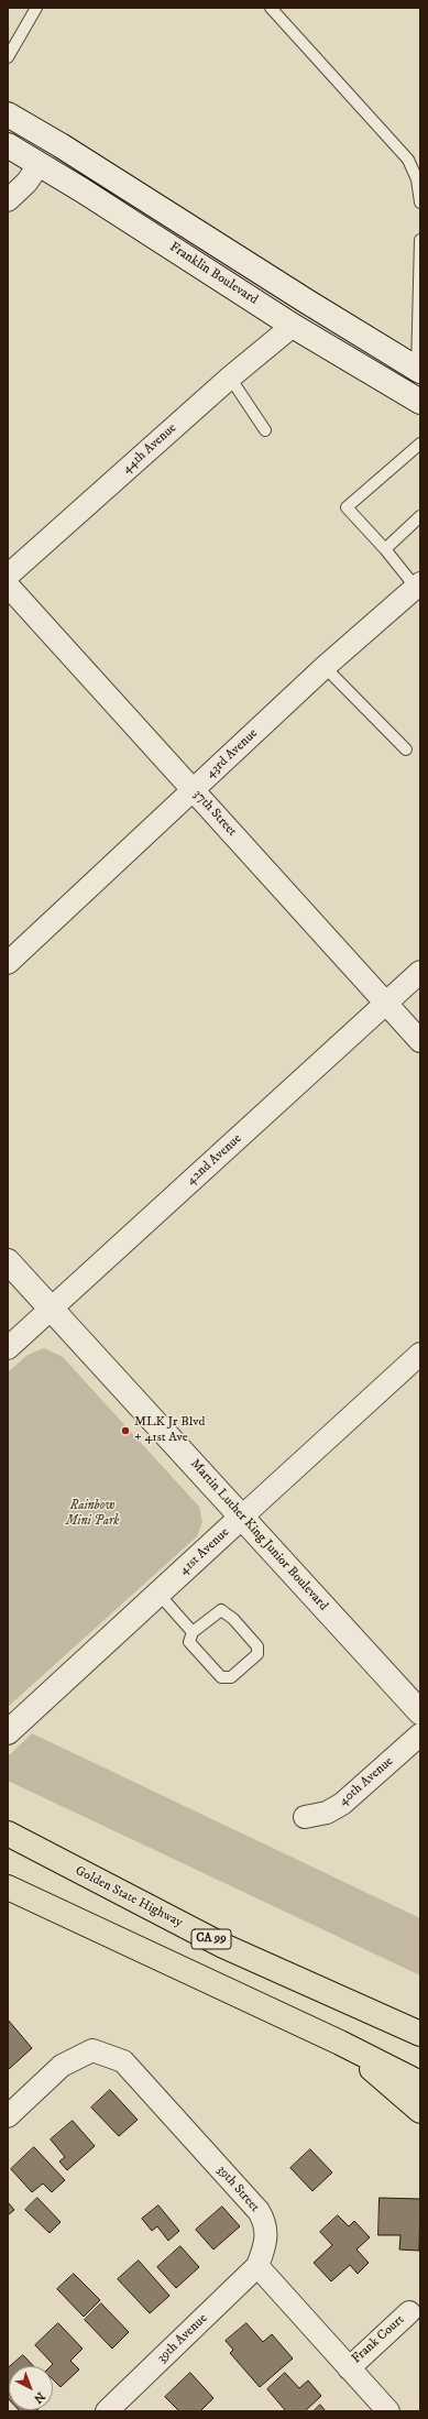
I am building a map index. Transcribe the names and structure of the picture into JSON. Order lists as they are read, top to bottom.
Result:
{
  "streets": {
    "highway": ["Golden State Highway", "CA 99"],
    "main road": ["Franklin Boulevard", "Martin Luther King Junior Boulevard", "41st Avenue"],
    "street": [
      "44th Avenue",
      "43rd Avenue",
      "37th Street",
      "42nd Avenue",
      "40th Avenue",
      "39th Street",
      "39th Avenue",
      "Frank Court"
    ]
  },
  "crossings": [
    ["Franklin Boulevard", "44th Avenue"],
    ["43rd Avenue", "37th Street"],
    ["37th Street", "42nd Avenue"],
    ["42nd Avenue", "Martin Luther King Junior Boulevard"],
    ["Martin Luther King Junior Boulevard", "41st Avenue"],
    ["39th Street", "39th Avenue"]
  ],
  "parks": ["Rainbow Mini Park"],
  "places": ["MLK Jr Blvd + 41st Ave"],
  "north": "bottom right"
}
